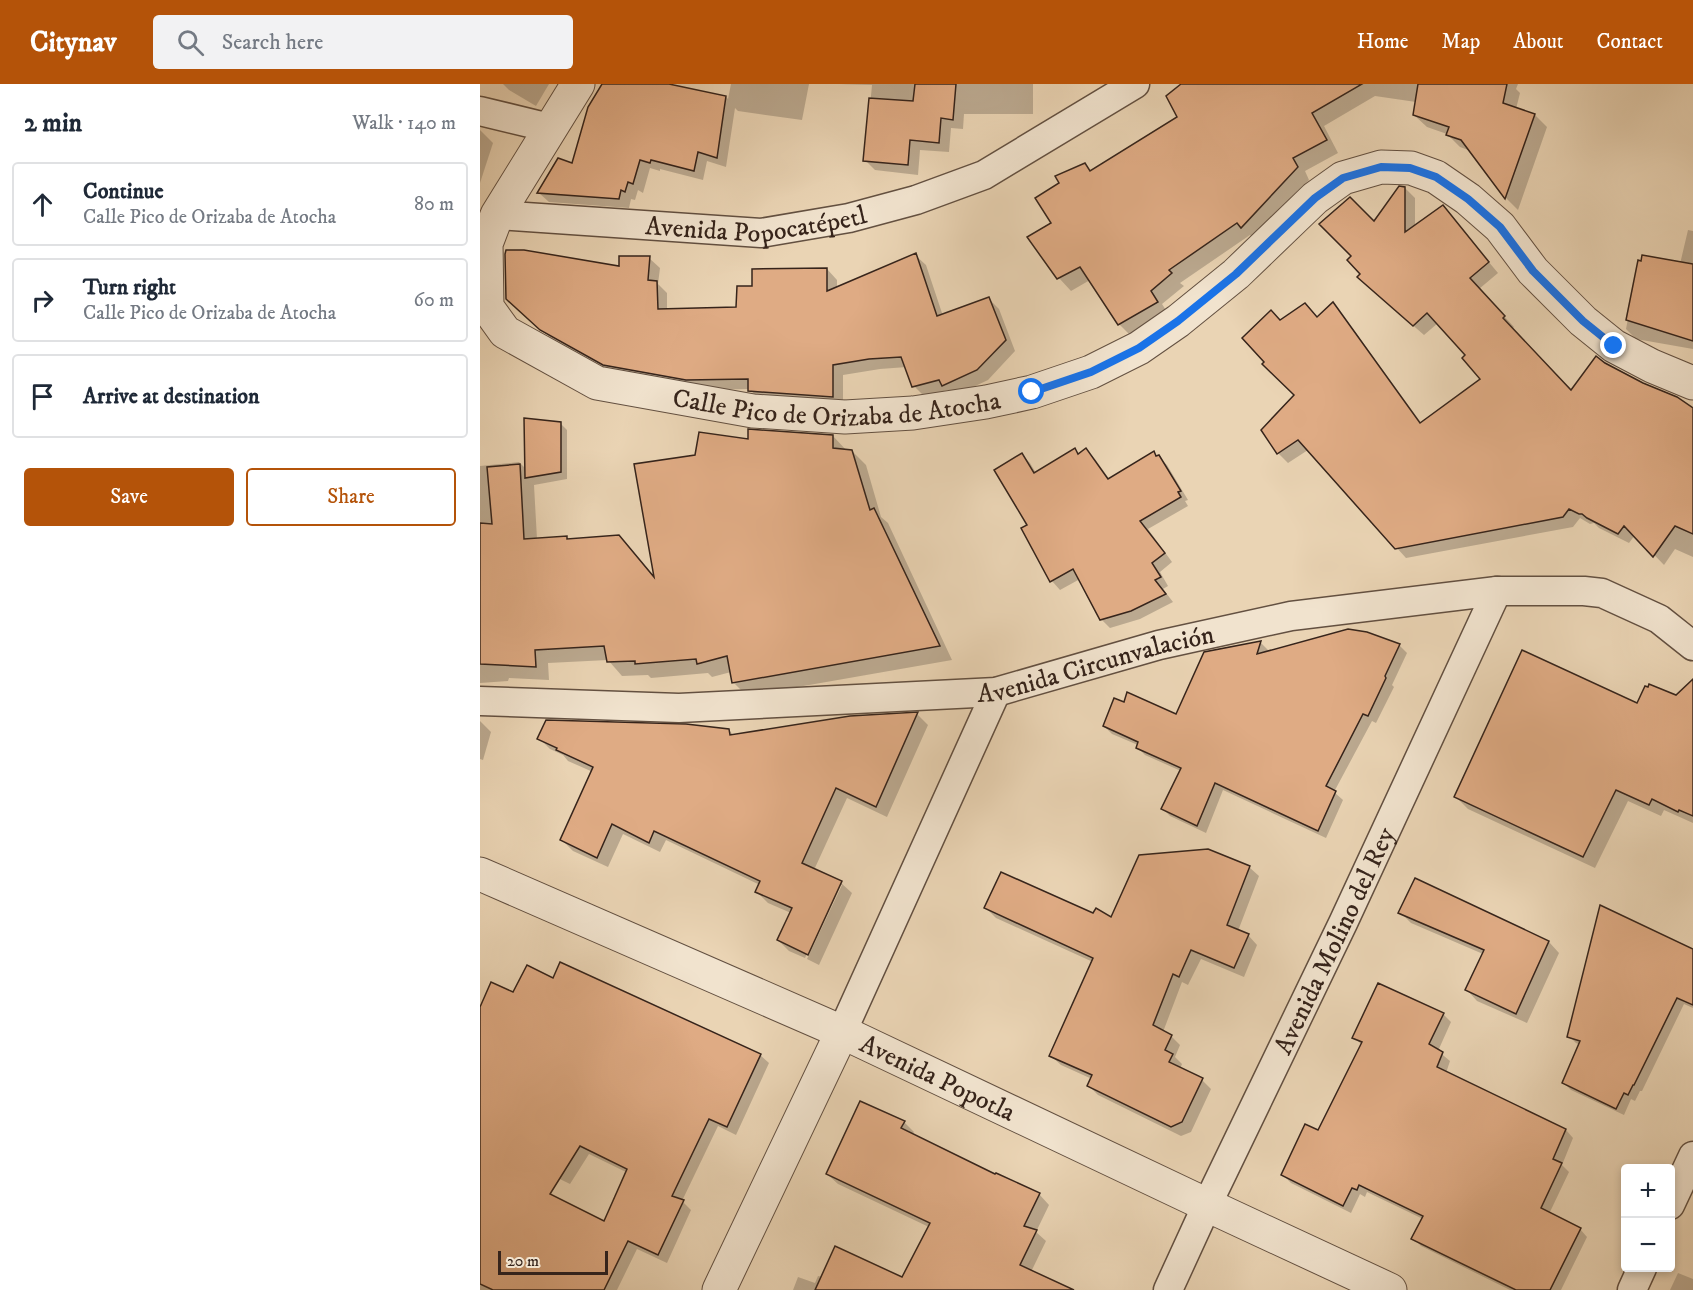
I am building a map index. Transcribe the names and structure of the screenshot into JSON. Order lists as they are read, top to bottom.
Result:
{
  "streets": {
    "street": [
      "Avenida Popocatépetl",
      "Calle Pico de Orizaba de Atocha",
      "Avenida Circunvalación",
      "Avenida Molino del Rey",
      "Avenida Popotla"
    ]
  },
  "crossings": [
    ["Avenida Popocatépetl", "Calle Pico de Orizaba de Atocha"],
    ["Avenida Circunvalación", "Avenida Molino del Rey"],
    ["Avenida Molino del Rey", "Avenida Popotla"]
  ],
  "scale_bar": "20 m",
  "page": {
    "header": "Citynav",
    "search": "Search here",
    "nav": [
      "Home",
      "Map",
      "About",
      "Contact"
    ],
    "heading": ["2 min", "Walk · 140 m"],
    "list": [
      ["Continue", "Calle Pico de Orizaba de Atocha", "80 m"],
      ["Turn right", "Calle Pico de Orizaba de Atocha", "60 m"],
      "Arrive at destination"
    ],
    "buttons": ["Save", "Share"],
    "map_buttons": ["+", "−"],
    "scale": "20 m"
  }
}
